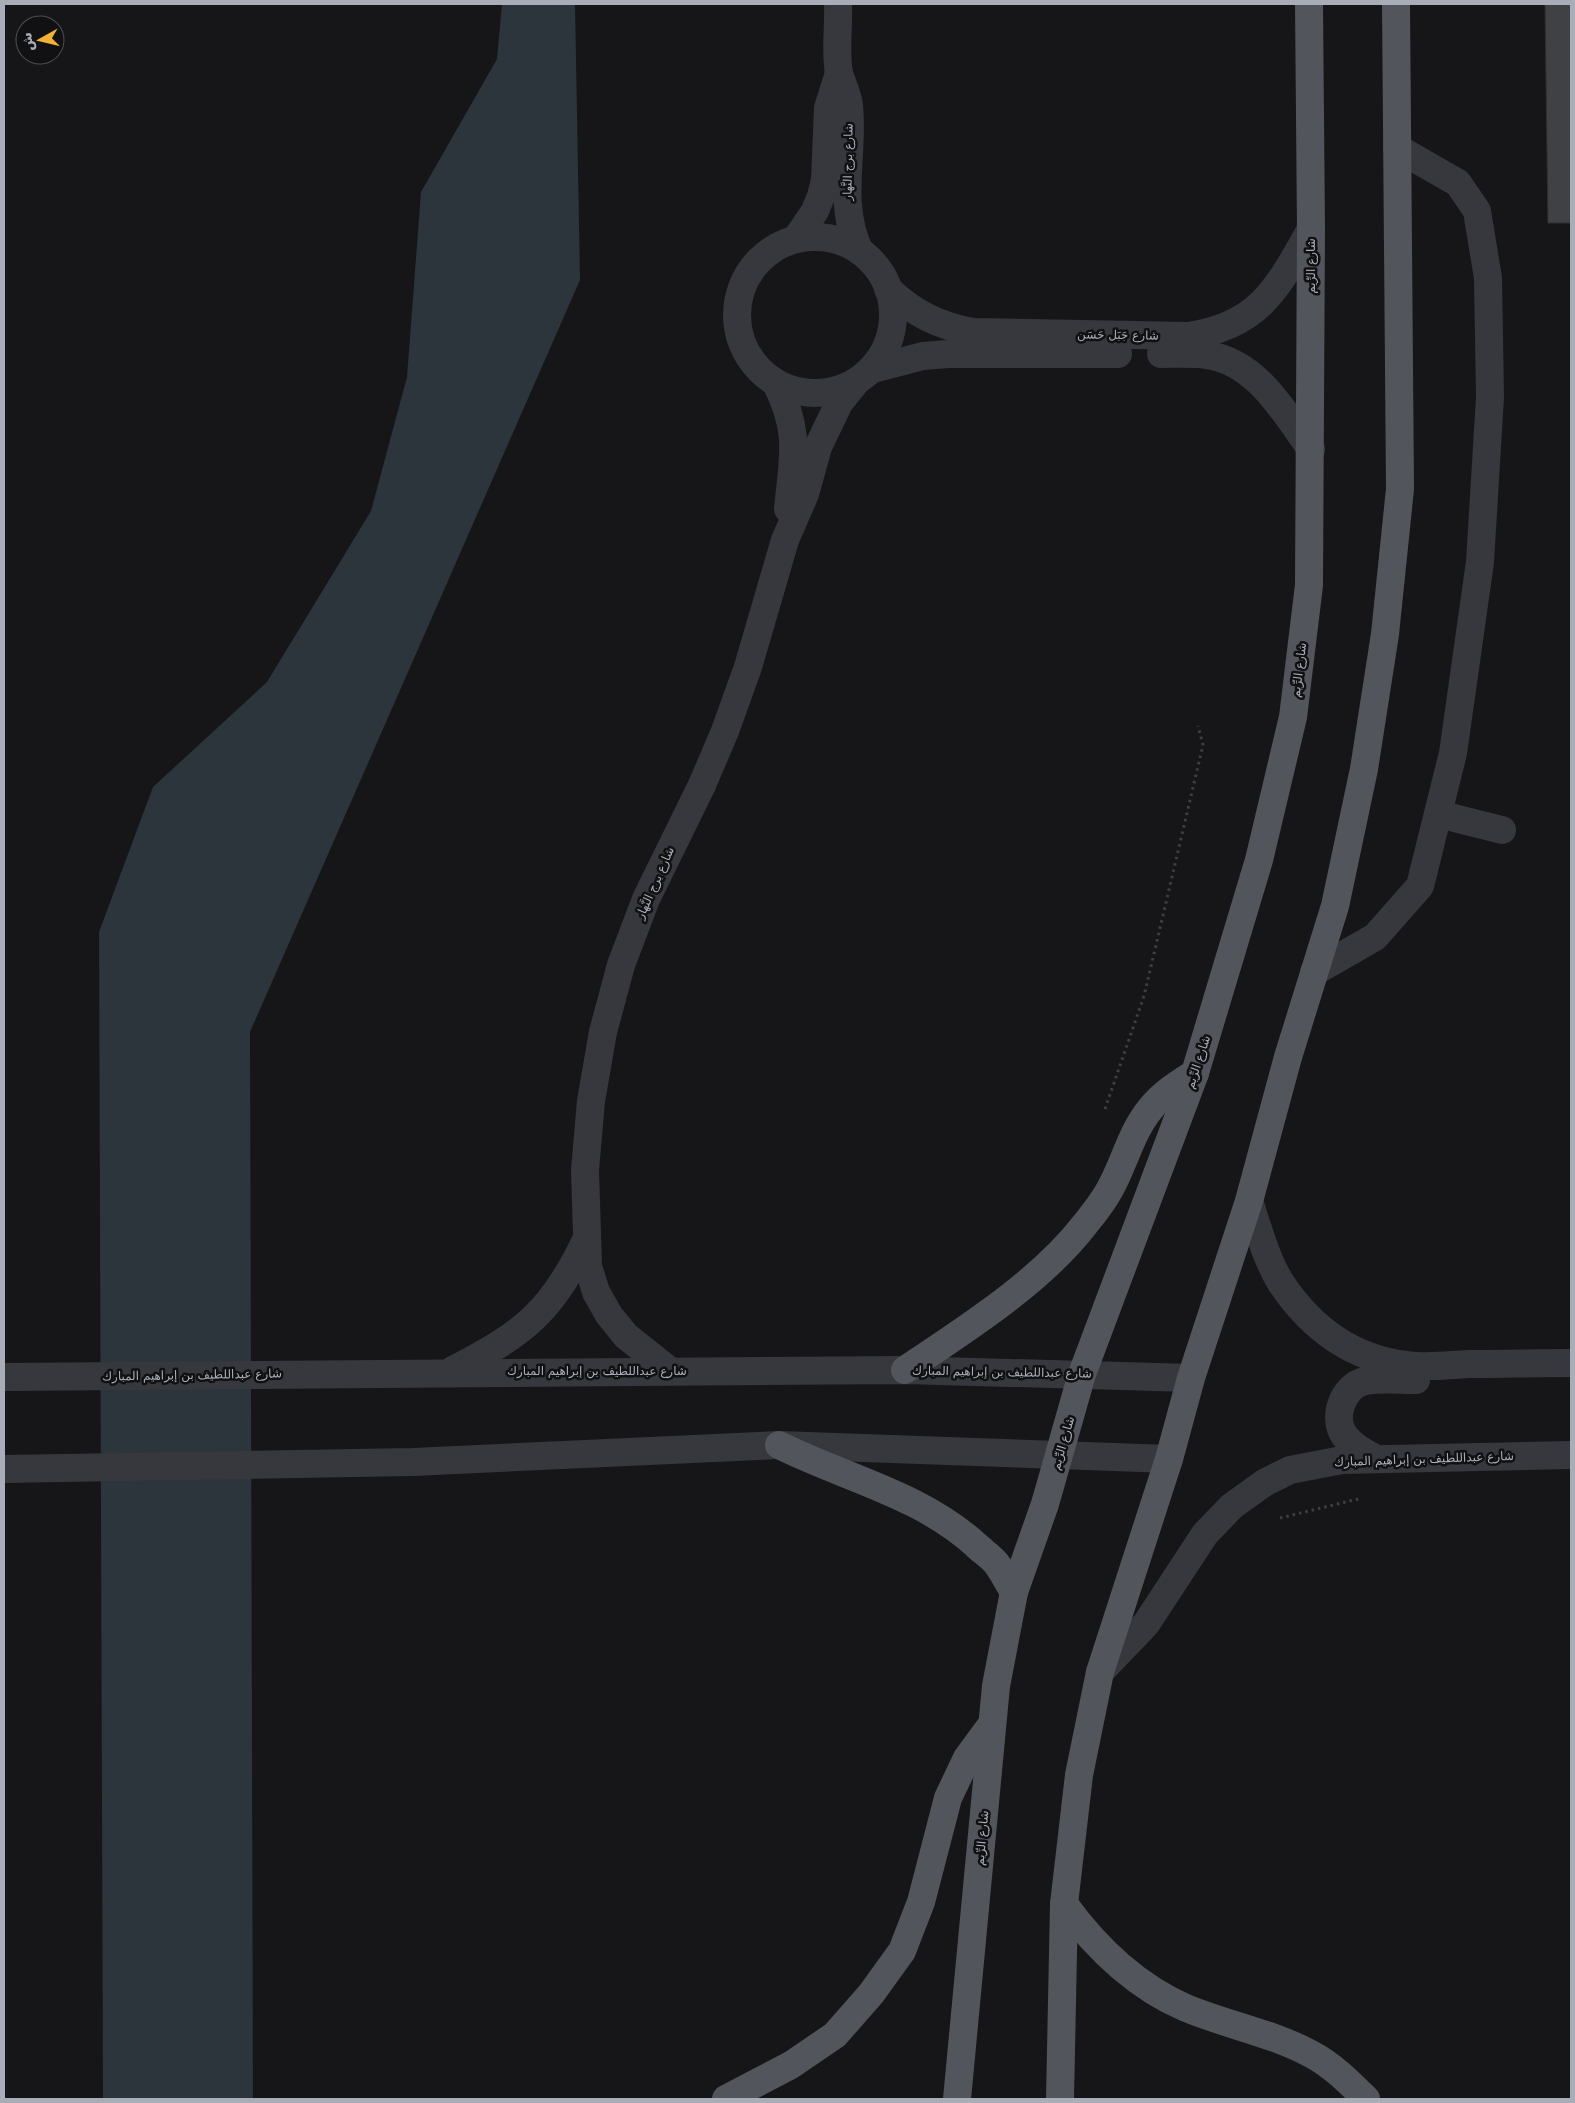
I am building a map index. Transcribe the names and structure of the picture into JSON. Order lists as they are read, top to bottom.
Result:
{
  "streets": {
    "main road": ["شارع الرِّيم"],
    "street": ["شارع برج النَّهار", "شارع جَبَل حَسَن", "شارع عبداللطيف بن إبراهيم المبارك"]
  },
  "crossings": [
    ["شارع برج النَّهار", "شارع جَبَل حَسَن"],
    ["شارع برج النَّهار", "شارع عبداللطيف بن إبراهيم المبارك"],
    ["شارع الرِّيم", "شارع جَبَل حَسَن"],
    ["شارع الرِّيم", "شارع عبداللطيف بن إبراهيم المبارك"]
  ],
  "north": "left"
}
